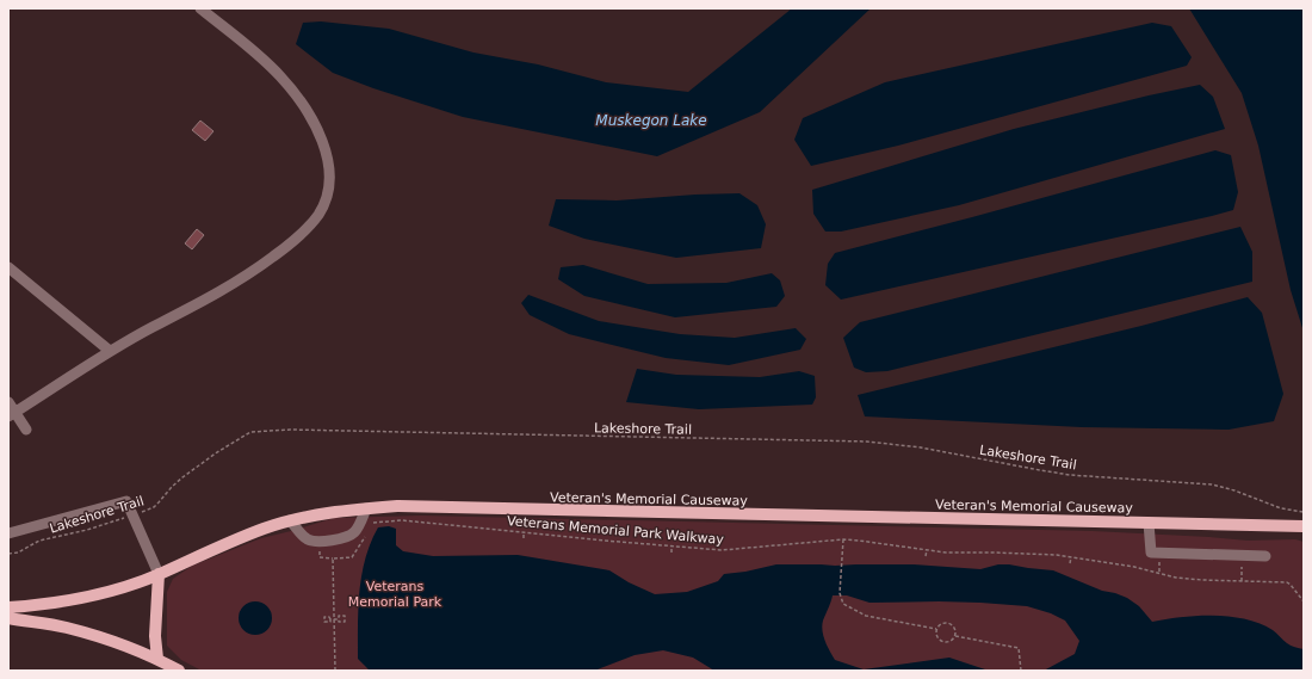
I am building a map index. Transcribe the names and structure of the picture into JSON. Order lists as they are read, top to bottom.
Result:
{
  "streets": {
    "main road": ["Veteran's Memorial Causeway"],
    "path": ["Lakeshore Trail", "Veterans Memorial Park Walkway"]
  },
  "water": ["Muskegon Lake"],
  "parks": ["Veterans Memorial Park"]
}
